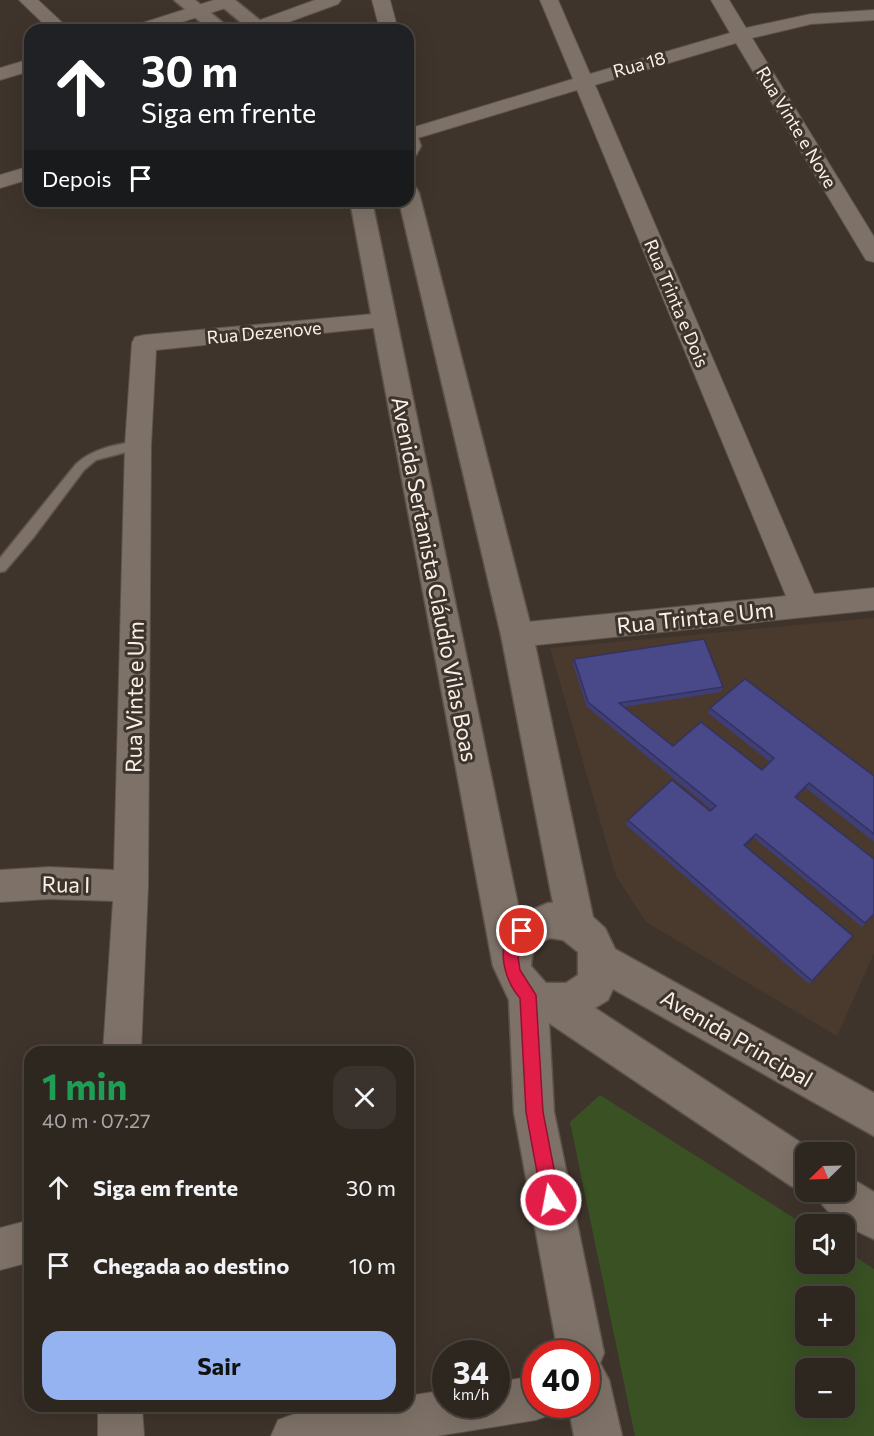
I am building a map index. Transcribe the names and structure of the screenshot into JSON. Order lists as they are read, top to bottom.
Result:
{
  "streets": {
    "street": [
      "Rua 18",
      "Rua Vinte e Nove",
      "Rua Trinta e Dois",
      "Rua Dezenove",
      "Avenida Sertanista Cláudio Vilas Boas",
      "Rua Trinta e Um",
      "Rua Vinte e Um",
      "Rua I",
      "Avenida Principal"
    ]
  },
  "crossings": [
    ["Rua 18", "Rua Vinte e Nove"],
    ["Rua 18", "Rua Trinta e Dois"],
    ["Rua Trinta e Dois", "Rua Trinta e Um"],
    ["Rua Dezenove", "Avenida Sertanista Cláudio Vilas Boas"],
    ["Rua Dezenove", "Rua Vinte e Um"],
    ["Avenida Sertanista Cláudio Vilas Boas", "Avenida Principal"],
    ["Rua Vinte e Um", "Rua I"]
  ],
  "north": "bottom left",
  "page": {
    "turn": ["30 m", "Siga em frente"],
    "then": "Depois",
    "heading": ["1 min", "40 m · 07:27"],
    "map_buttons": ["+", "−"],
    "list": [
      {
        "name": "Siga em frente",
        "value": "30 m"
      },
      {
        "name": "Chegada ao destino",
        "value": "10 m"
      }
    ],
    "buttons": "Sair",
    "speed": "34 km/h",
    "limit": "40"
  }
}
